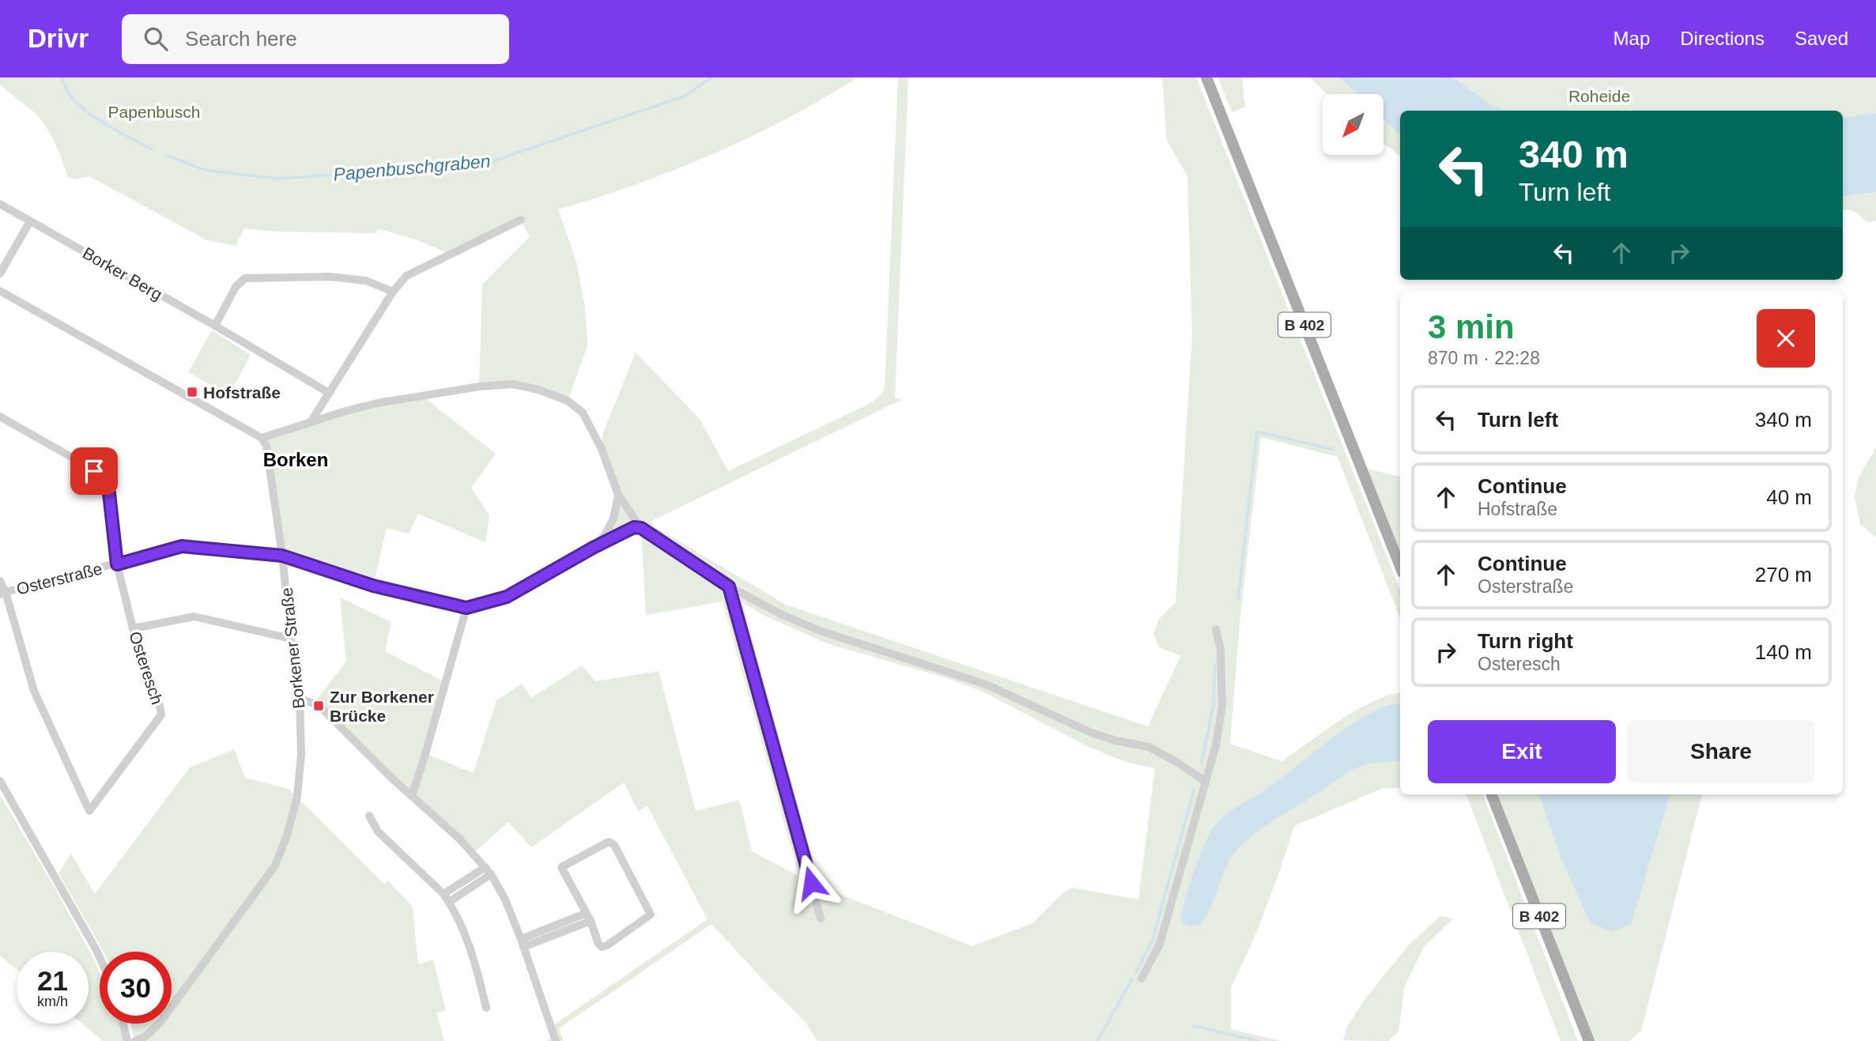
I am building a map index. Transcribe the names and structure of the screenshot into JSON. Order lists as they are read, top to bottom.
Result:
{
  "streets": {
    "main road": ["B 402"],
    "street": [
      "Borker Berg",
      "Osterstraße",
      "Borkener Straße",
      "Osteresch"
    ]
  },
  "crossings": [
    ["Osterstraße", "Borkener Straße"],
    ["Osterstraße", "Osteresch"]
  ],
  "districts": ["Borken"],
  "water": ["Papenbuschgraben"],
  "parks": ["Roheide", "Papenbusch"],
  "places": {
    "transit": ["Hofstraße", "Zur Borkener Brücke"]
  },
  "north": "bottom left",
  "page": {
    "header": "Drivr",
    "search": "Search here",
    "nav": ["Map", "Directions", "Saved"],
    "turn": ["340 m", "Turn left"],
    "heading": ["3 min", "870 m · 22:28"],
    "list": [
      {
        "name": "Turn left",
        "value": "340 m"
      },
      {
        "name": "Continue",
        "note": "Hofstraße",
        "value": "40 m"
      },
      {
        "name": "Continue",
        "note": "Osterstraße",
        "value": "270 m"
      },
      {
        "name": "Turn right",
        "note": "Osteresch",
        "value": "140 m"
      }
    ],
    "buttons": ["Exit", "Share"],
    "speed": "21 km/h",
    "limit": "30"
  }
}
